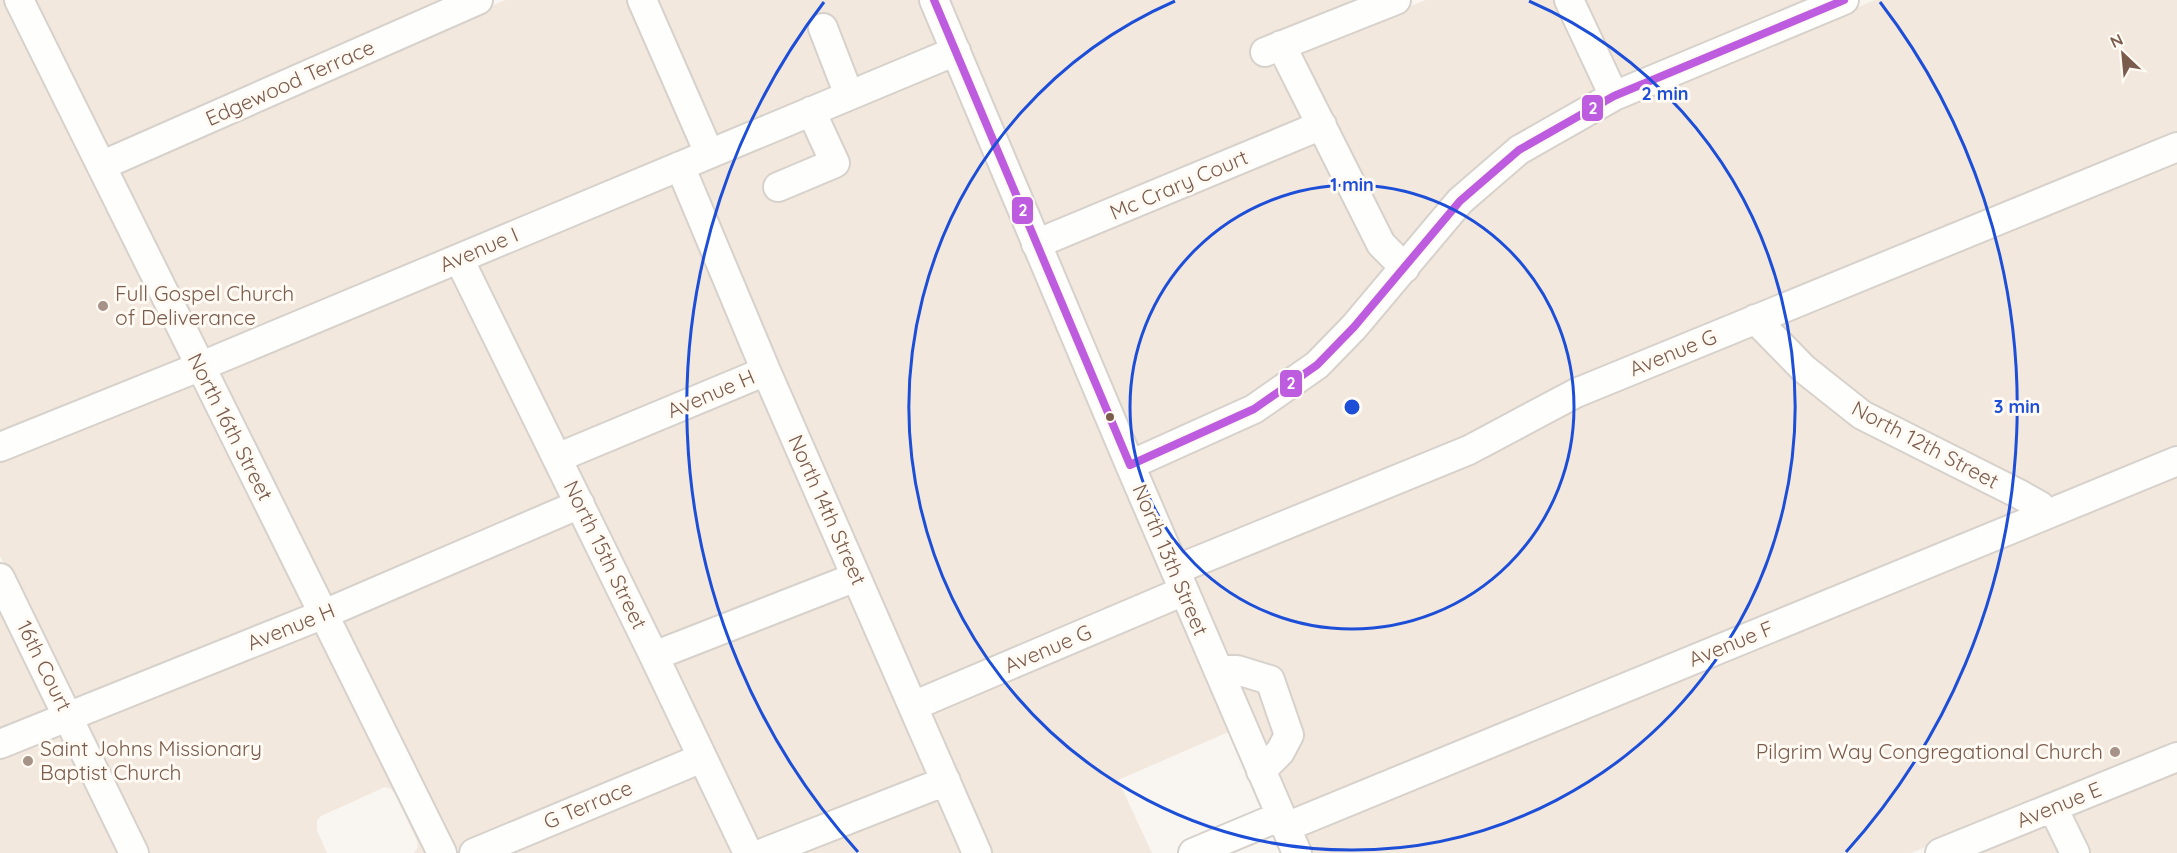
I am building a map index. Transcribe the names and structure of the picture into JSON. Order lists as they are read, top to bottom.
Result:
{
  "streets": {
    "street": [
      "Edgewood Terrace",
      "Mc Crary Court",
      "Avenue I",
      "Avenue G",
      "Avenue H",
      "North 16th Street",
      "North 12th Street",
      "North 14th Street",
      "North 15th Street",
      "North 13th Street",
      "Avenue F",
      "16th Court",
      "G Terrace",
      "Avenue E"
    ]
  },
  "crossings": [
    ["Edgewood Terrace", "North 16th Street"],
    ["Mc Crary Court", "North 13th Street"],
    ["Avenue I", "North 16th Street"],
    ["Avenue I", "North 14th Street"],
    ["Avenue I", "North 15th Street"],
    ["Avenue I", "North 13th Street"],
    ["Avenue G", "North 12th Street"],
    ["Avenue G", "North 14th Street"],
    ["Avenue G", "North 13th Street"],
    ["Avenue H", "North 16th Street"],
    ["Avenue H", "North 14th Street"],
    ["Avenue H", "North 15th Street"],
    ["Avenue H", "16th Court"],
    ["North 12th Street", "Avenue F"],
    ["North 15th Street", "G Terrace"],
    ["North 13th Street", "Avenue F"]
  ],
  "places": ["Full Gospel Church of Deliverance", "Pilgrim Way Congregational Church", "Saint Johns Missionary Baptist Church"],
  "lines": ["transit line 2"],
  "north": "top left",
  "rings": ["2 min", "1 min", "3 min"]
}
